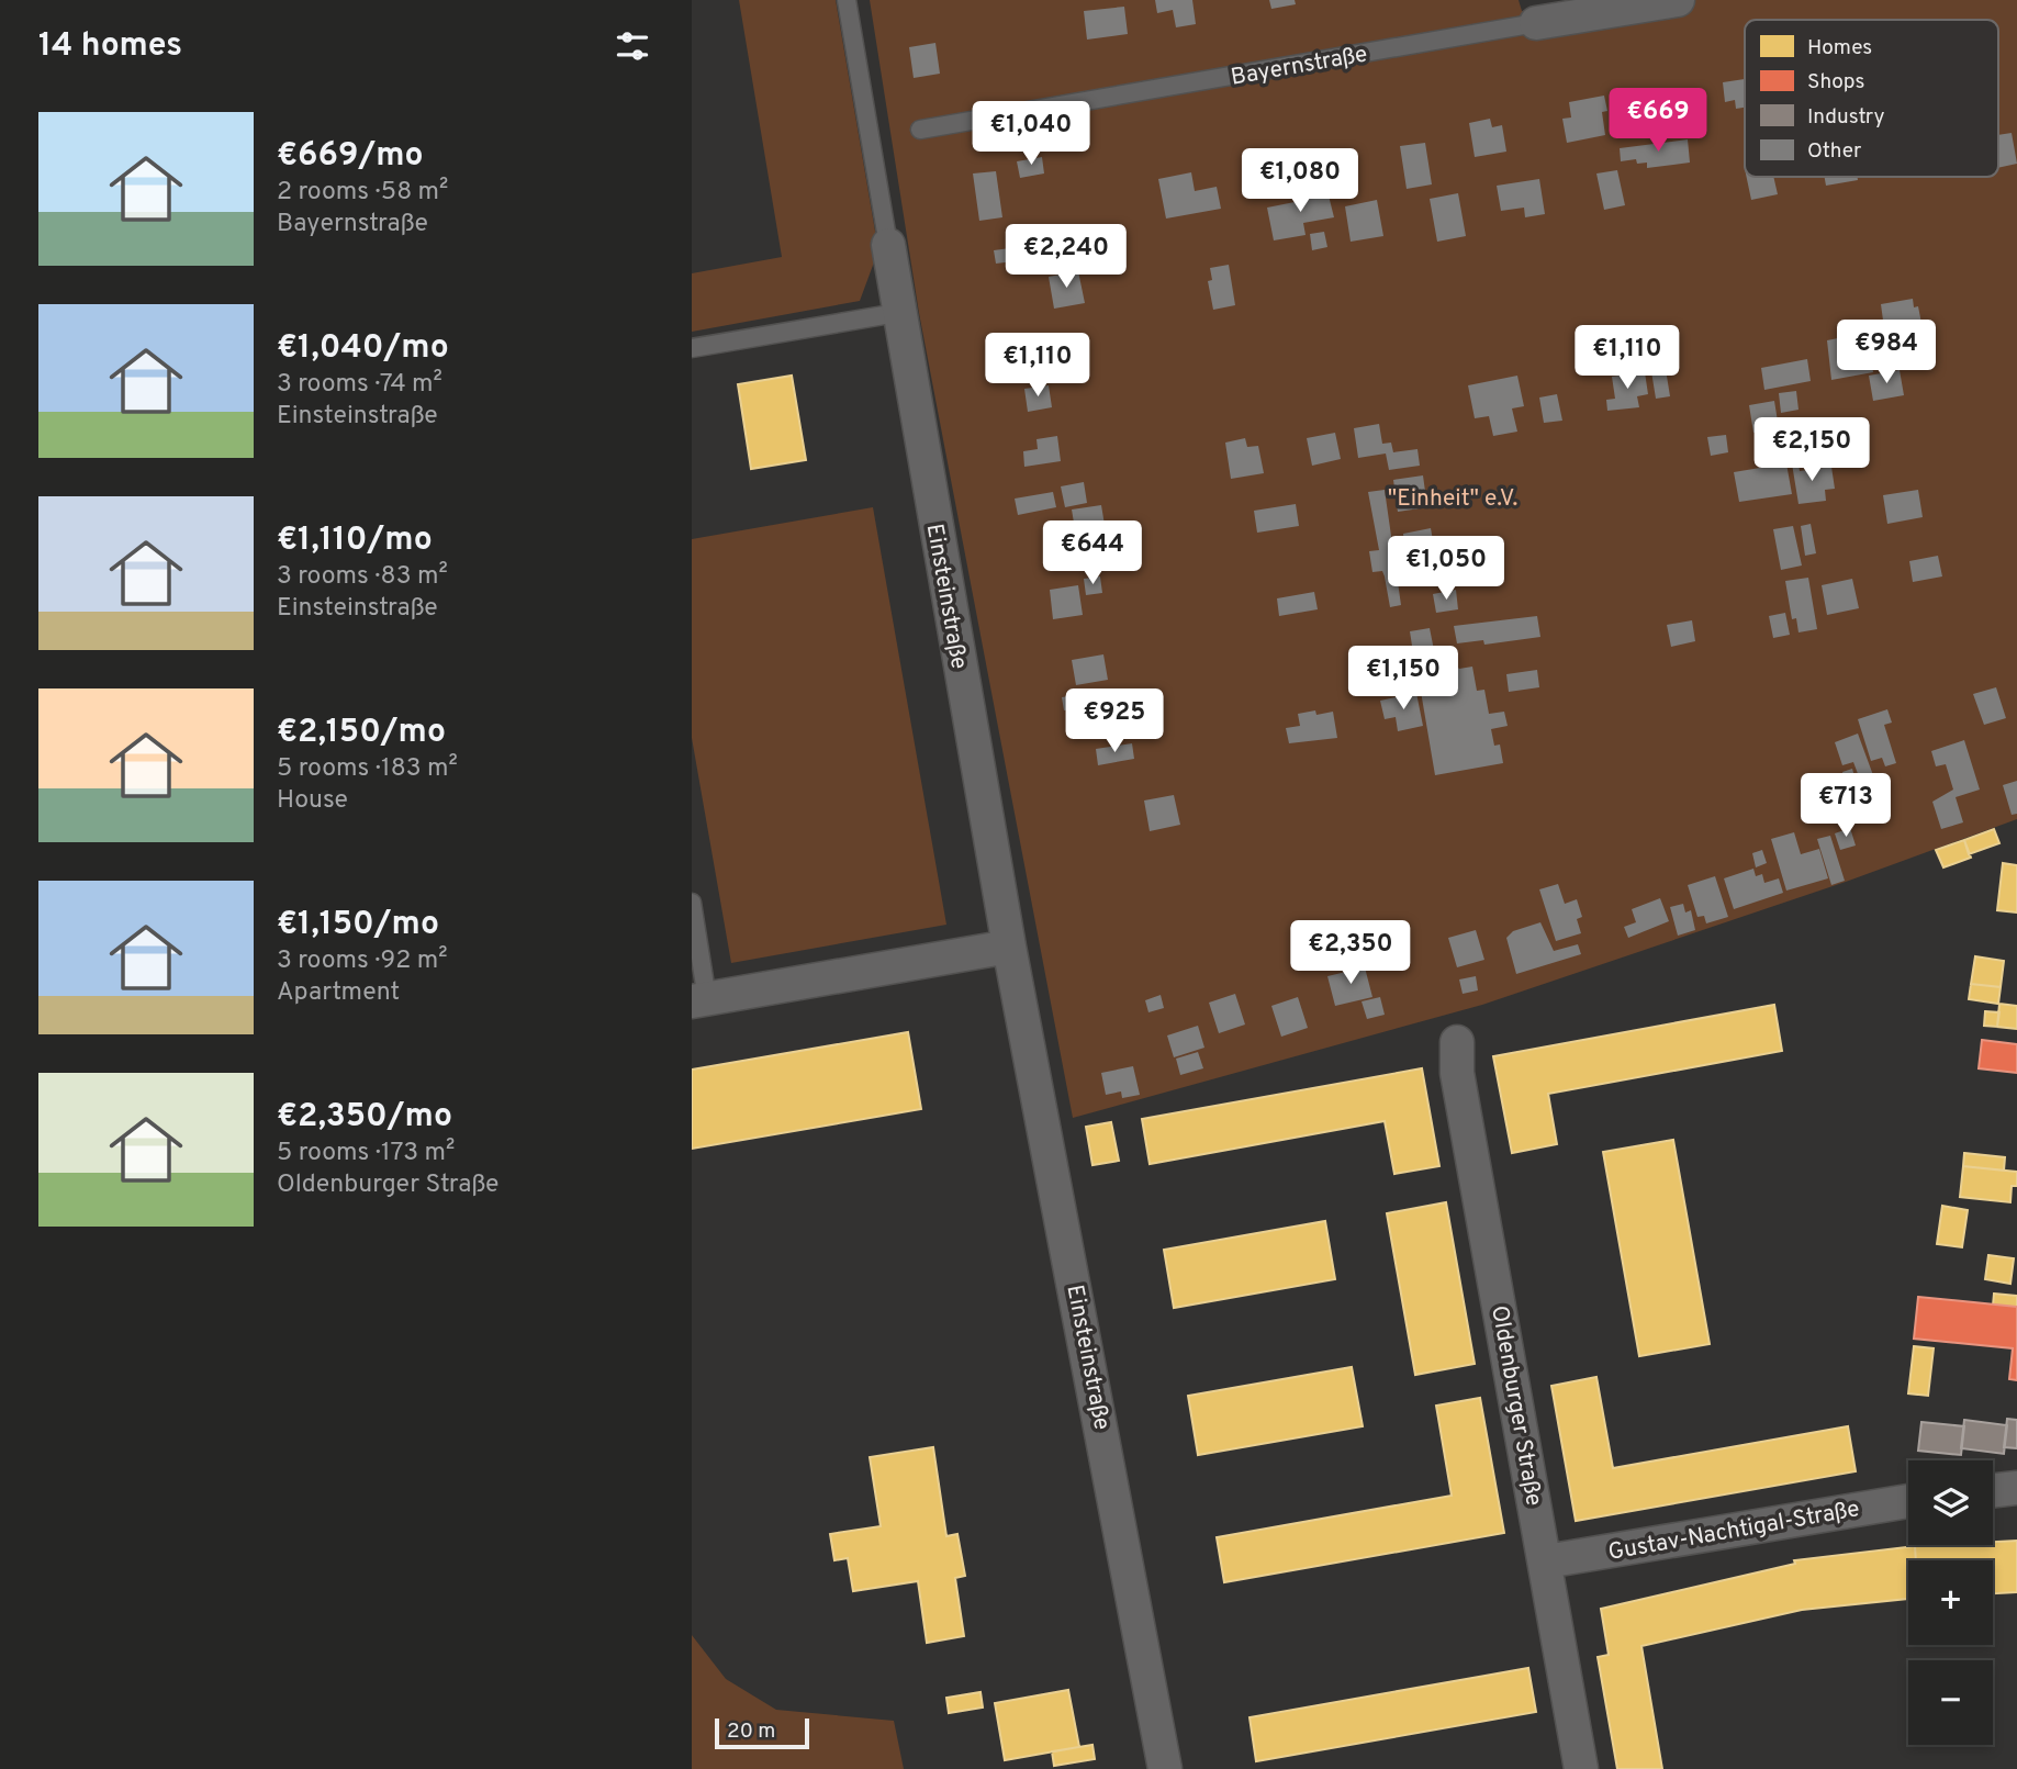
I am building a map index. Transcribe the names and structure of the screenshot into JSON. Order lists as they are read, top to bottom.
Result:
{
  "streets": {
    "street": [
      "Bayernstraße",
      "Einsteinstraße",
      "Oldenburger Straße",
      "Gustav-Nachtigal-Straße"
    ]
  },
  "crossings": [
    ["Oldenburger Straße", "Gustav-Nachtigal-Straße"]
  ],
  "parks": ["\"Einheit\" e.V."],
  "legend": [
    "Homes",
    "Shops",
    "Industry",
    "Other"
  ],
  "scale_bar": "20 m",
  "page": {
    "heading": "14 homes",
    "price": [
      "€669",
      "€1,040",
      "€1,080",
      "€2,240",
      "€984",
      "€1,110",
      "€1,110",
      "€2,150",
      "€644",
      "€1,050",
      "€1,150",
      "€925",
      "€713",
      "€2,350"
    ],
    "list": [
      {
        "name": "€669/mo",
        "note": "2 rooms · 58 m² · Bayernstraße"
      },
      {
        "name": "€1,040/mo",
        "note": "3 rooms · 74 m² · Einsteinstraße"
      },
      {
        "name": "€1,110/mo",
        "note": "3 rooms · 83 m² · Einsteinstraße"
      },
      {
        "name": "€2,150/mo",
        "note": "5 rooms · 183 m² · House"
      },
      {
        "name": "€1,150/mo",
        "note": "3 rooms · 92 m² · Apartment"
      },
      {
        "name": "€2,350/mo",
        "note": "5 rooms · 173 m² · Oldenburger Straße"
      }
    ],
    "map_buttons": ["+", "−"],
    "scale": "20 m"
  }
}
